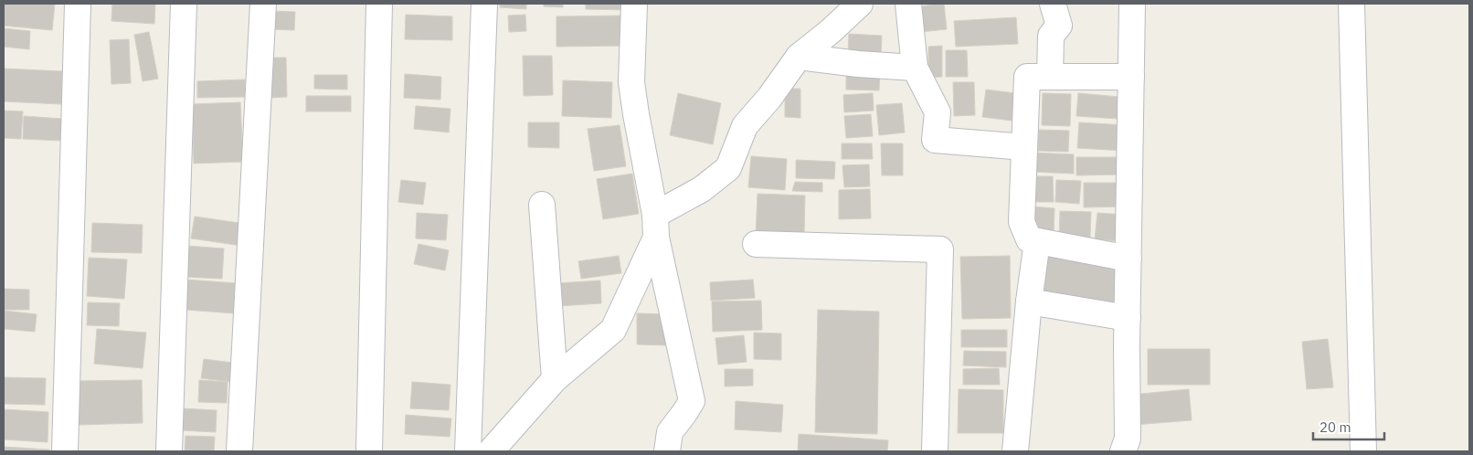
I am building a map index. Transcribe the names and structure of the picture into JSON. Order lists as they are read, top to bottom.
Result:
{
  "scale_bar": "20 m"
}
